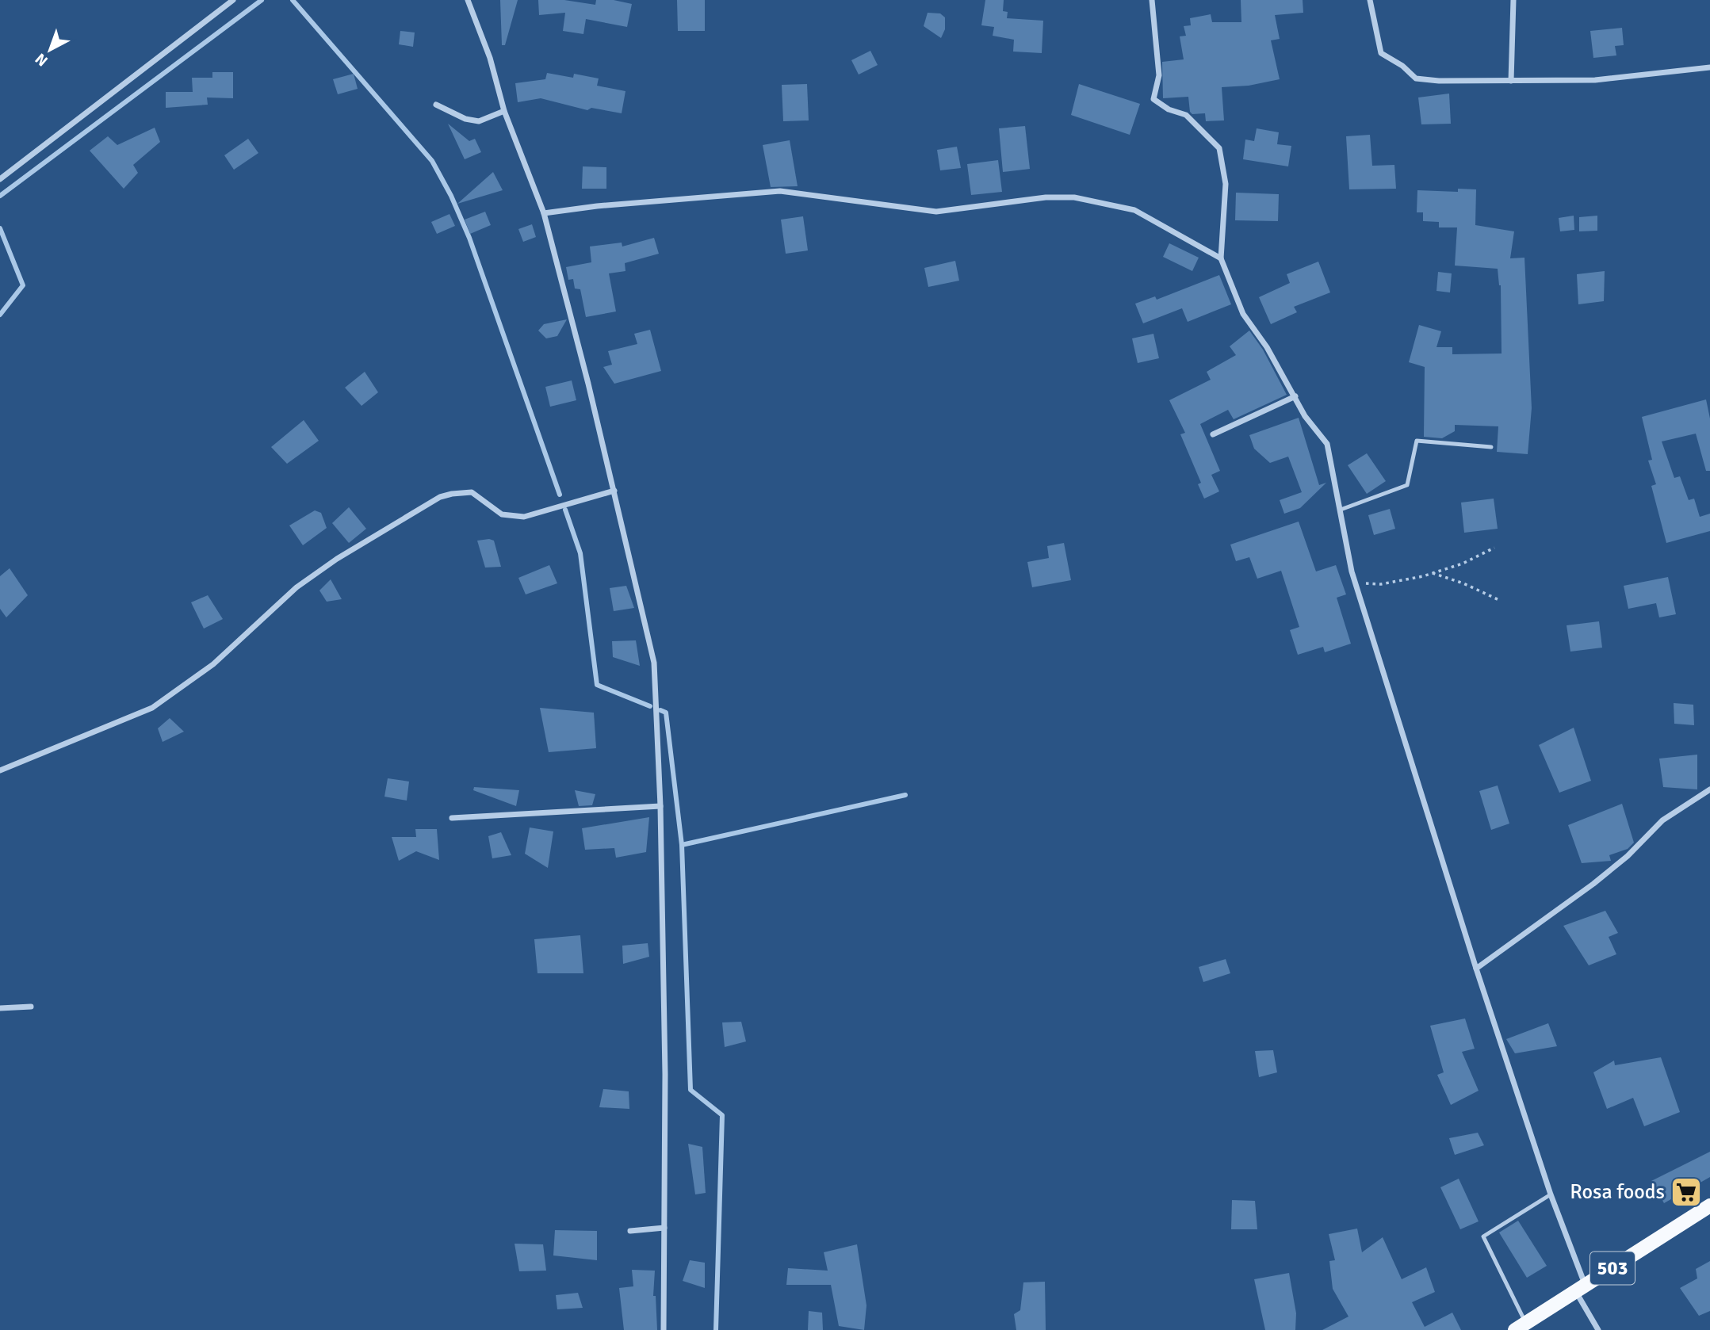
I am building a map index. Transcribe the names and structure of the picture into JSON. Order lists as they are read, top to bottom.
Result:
{
  "streets": {
    "main road": ["503"]
  },
  "places": {
    "supermarket": ["Rosa foods"]
  },
  "north": "bottom left"
}
